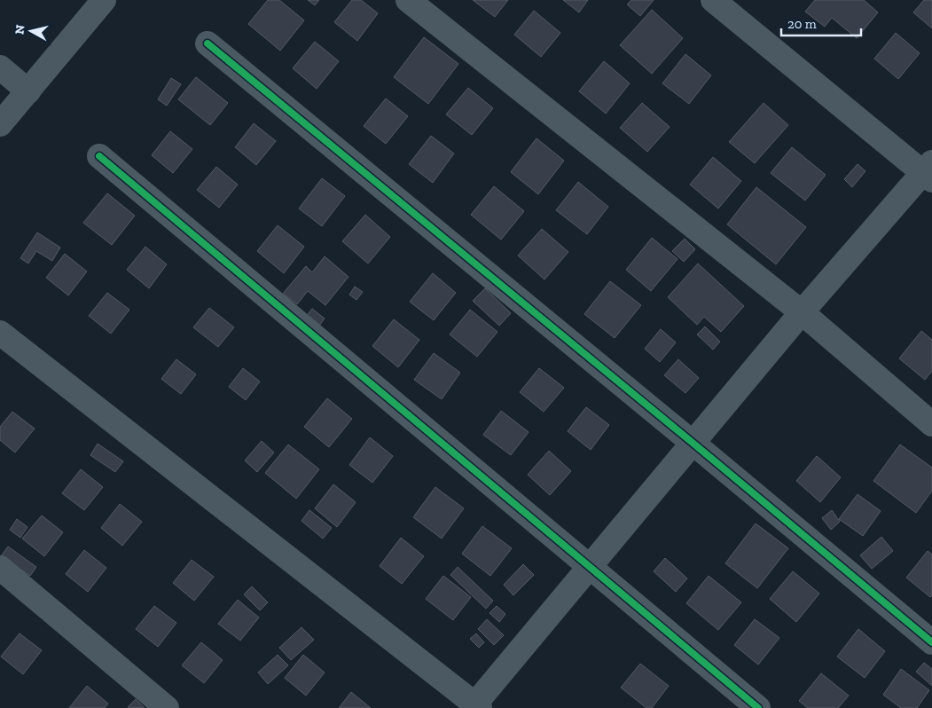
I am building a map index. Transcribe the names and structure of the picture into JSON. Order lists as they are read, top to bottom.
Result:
{
  "scale_bar": "20 m",
  "north": "left"
}
